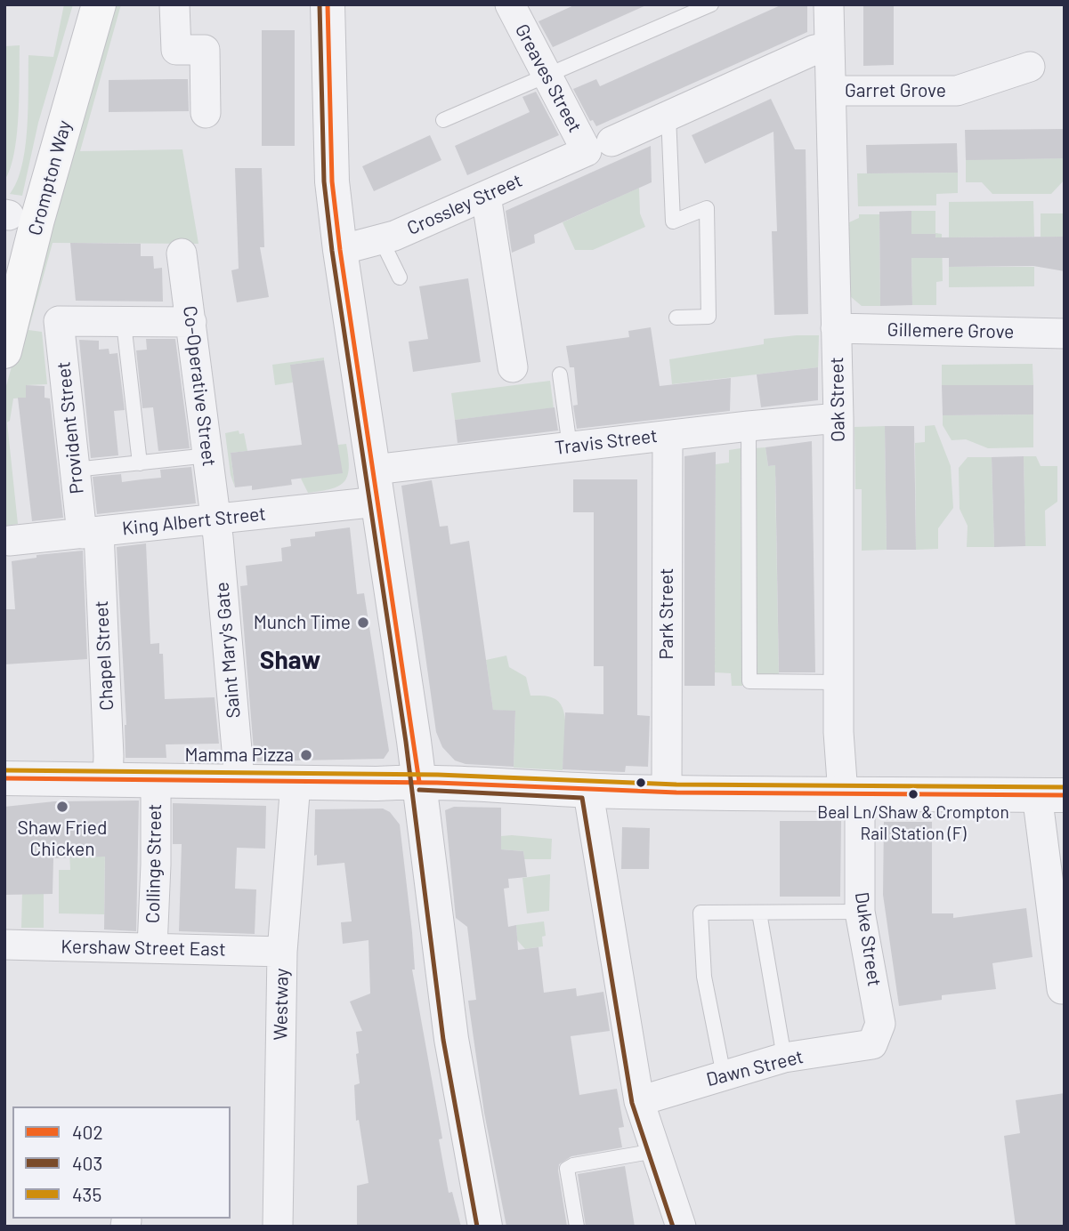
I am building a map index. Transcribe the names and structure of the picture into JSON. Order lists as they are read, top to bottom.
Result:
{
  "streets": {
    "main road": ["Crompton Way"],
    "street": [
      "Greaves Street",
      "Garret Grove",
      "Crossley Street",
      "Gillemere Grove",
      "Co-Operative Street",
      "Oak Street",
      "Provident Street",
      "Travis Street",
      "King Albert Street",
      "Park Street",
      "Saint Mary's Gate",
      "Chapel Street",
      "Collinge Street",
      "Duke Street",
      "Kershaw Street East",
      "Westway",
      "Dawn Street"
    ]
  },
  "crossings": [
    ["Greaves Street", "Crossley Street"],
    ["Garret Grove", "Oak Street"],
    ["Crossley Street", "Oak Street"],
    ["Gillemere Grove", "Oak Street"],
    ["Co-Operative Street", "King Albert Street"],
    ["Co-Operative Street", "Saint Mary's Gate"],
    ["Oak Street", "Travis Street"],
    ["Oak Street", "Duke Street"],
    ["Provident Street", "King Albert Street"],
    ["Provident Street", "Chapel Street"],
    ["Travis Street", "King Albert Street"],
    ["Travis Street", "Park Street"],
    ["King Albert Street", "Saint Mary's Gate"],
    ["King Albert Street", "Chapel Street"],
    ["Collinge Street", "Kershaw Street East"],
    ["Duke Street", "Dawn Street"],
    ["Kershaw Street East", "Westway"]
  ],
  "districts": ["Shaw"],
  "places": [
    "Munch Time",
    "Mamma Pizza",
    "Beal Ln/Shaw & Crompton Rail Station (F)",
    "Shaw Fried Chicken"
  ],
  "lines": ["transit line 402", "transit line 403", "transit line 435"],
  "legend": ["402", "403", "435"]
}
